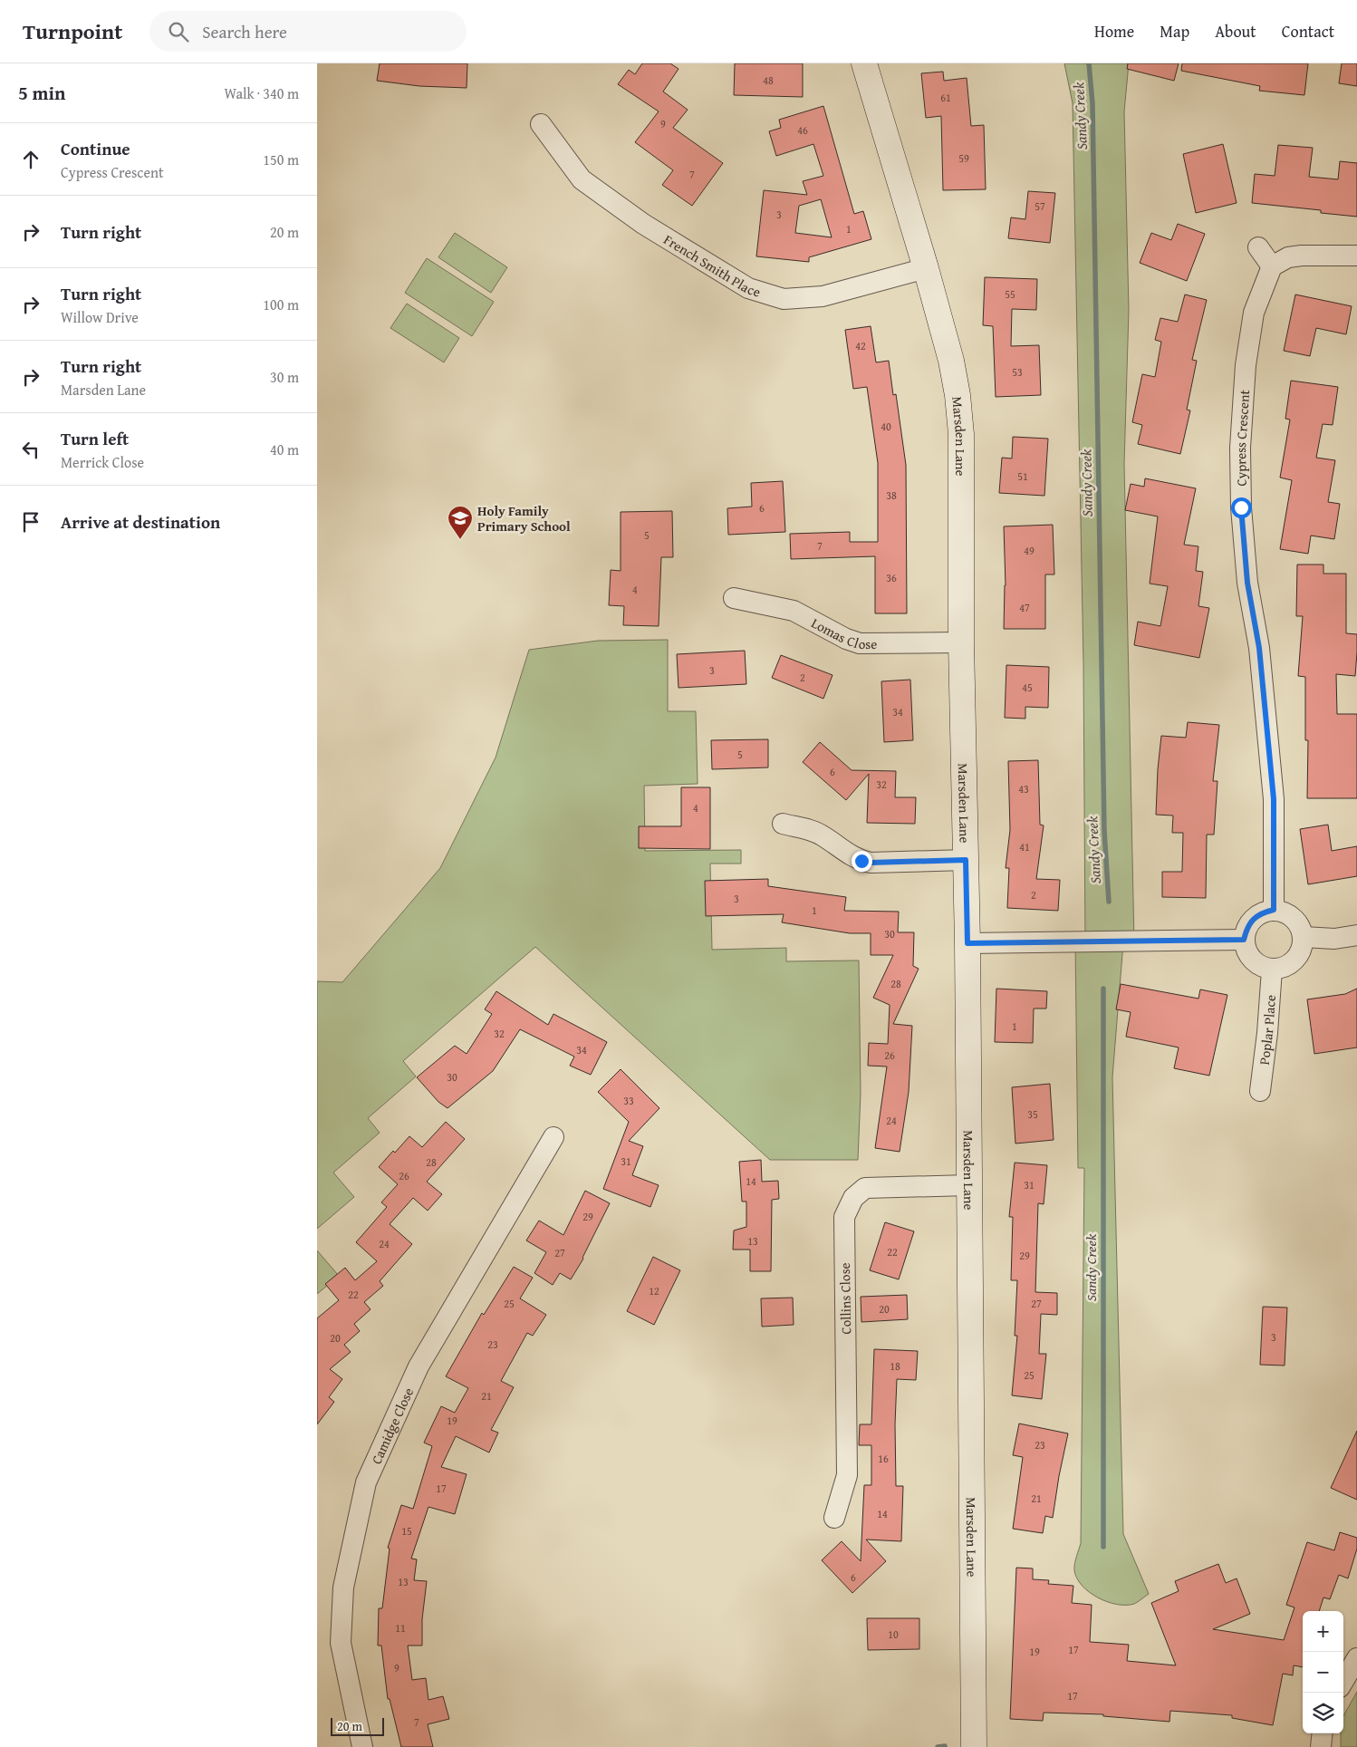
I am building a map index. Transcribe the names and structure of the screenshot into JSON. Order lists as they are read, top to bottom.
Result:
{
  "streets": {
    "main road": ["Marsden Lane"],
    "street": [
      "French Smith Place",
      "Cypress Crescent",
      "Lomas Close",
      "Poplar Place",
      "Collins Close",
      "Camidge Close"
    ]
  },
  "crossings": [
    ["French Smith Place", "Marsden Lane"],
    ["Marsden Lane", "Lomas Close"],
    ["Marsden Lane", "Collins Close"],
    ["Cypress Crescent", "Poplar Place"]
  ],
  "water": ["Sandy Creek"],
  "places": {
    "school or university": ["Holy Family Primary School"]
  },
  "house_numbers": [
    "48",
    "61",
    "9",
    "46",
    "59",
    "7",
    "57",
    "3",
    "1",
    "55",
    "42",
    "53",
    "40",
    "51",
    "38",
    "6",
    "5",
    "7",
    "49",
    "36",
    "4",
    "47",
    "3",
    "2",
    "45",
    "34",
    "5",
    "6",
    "32",
    "43",
    "4",
    "41",
    "2",
    "3",
    "1",
    "30",
    "28",
    "1",
    "32",
    "34",
    "26",
    "30",
    "33",
    "35",
    "24",
    "31",
    "28",
    "26",
    "14",
    "31",
    "29",
    "13",
    "24",
    "22",
    "27",
    "29",
    "12",
    "22",
    "25",
    "27",
    "20",
    "3",
    "20",
    "23",
    "18",
    "25",
    "21",
    "19",
    "23",
    "16",
    "17",
    "21",
    "14",
    "15",
    "6",
    "13",
    "11",
    "10",
    "17",
    "19",
    "9",
    "17",
    "7"
  ],
  "scale_bar": "20 m",
  "page": {
    "header": "Turnpoint",
    "search": "Search here",
    "nav": [
      "Home",
      "Map",
      "About",
      "Contact"
    ],
    "heading": ["5 min", "Walk · 340 m"],
    "list": [
      ["Continue", "Cypress Crescent", "150 m"],
      ["Turn right", "20 m"],
      ["Turn right", "Willow Drive", "100 m"],
      ["Turn right", "Marsden Lane", "30 m"],
      ["Turn left", "Merrick Close", "40 m"],
      "Arrive at destination"
    ],
    "map_buttons": ["+", "−"],
    "scale": "20 m"
  }
}
